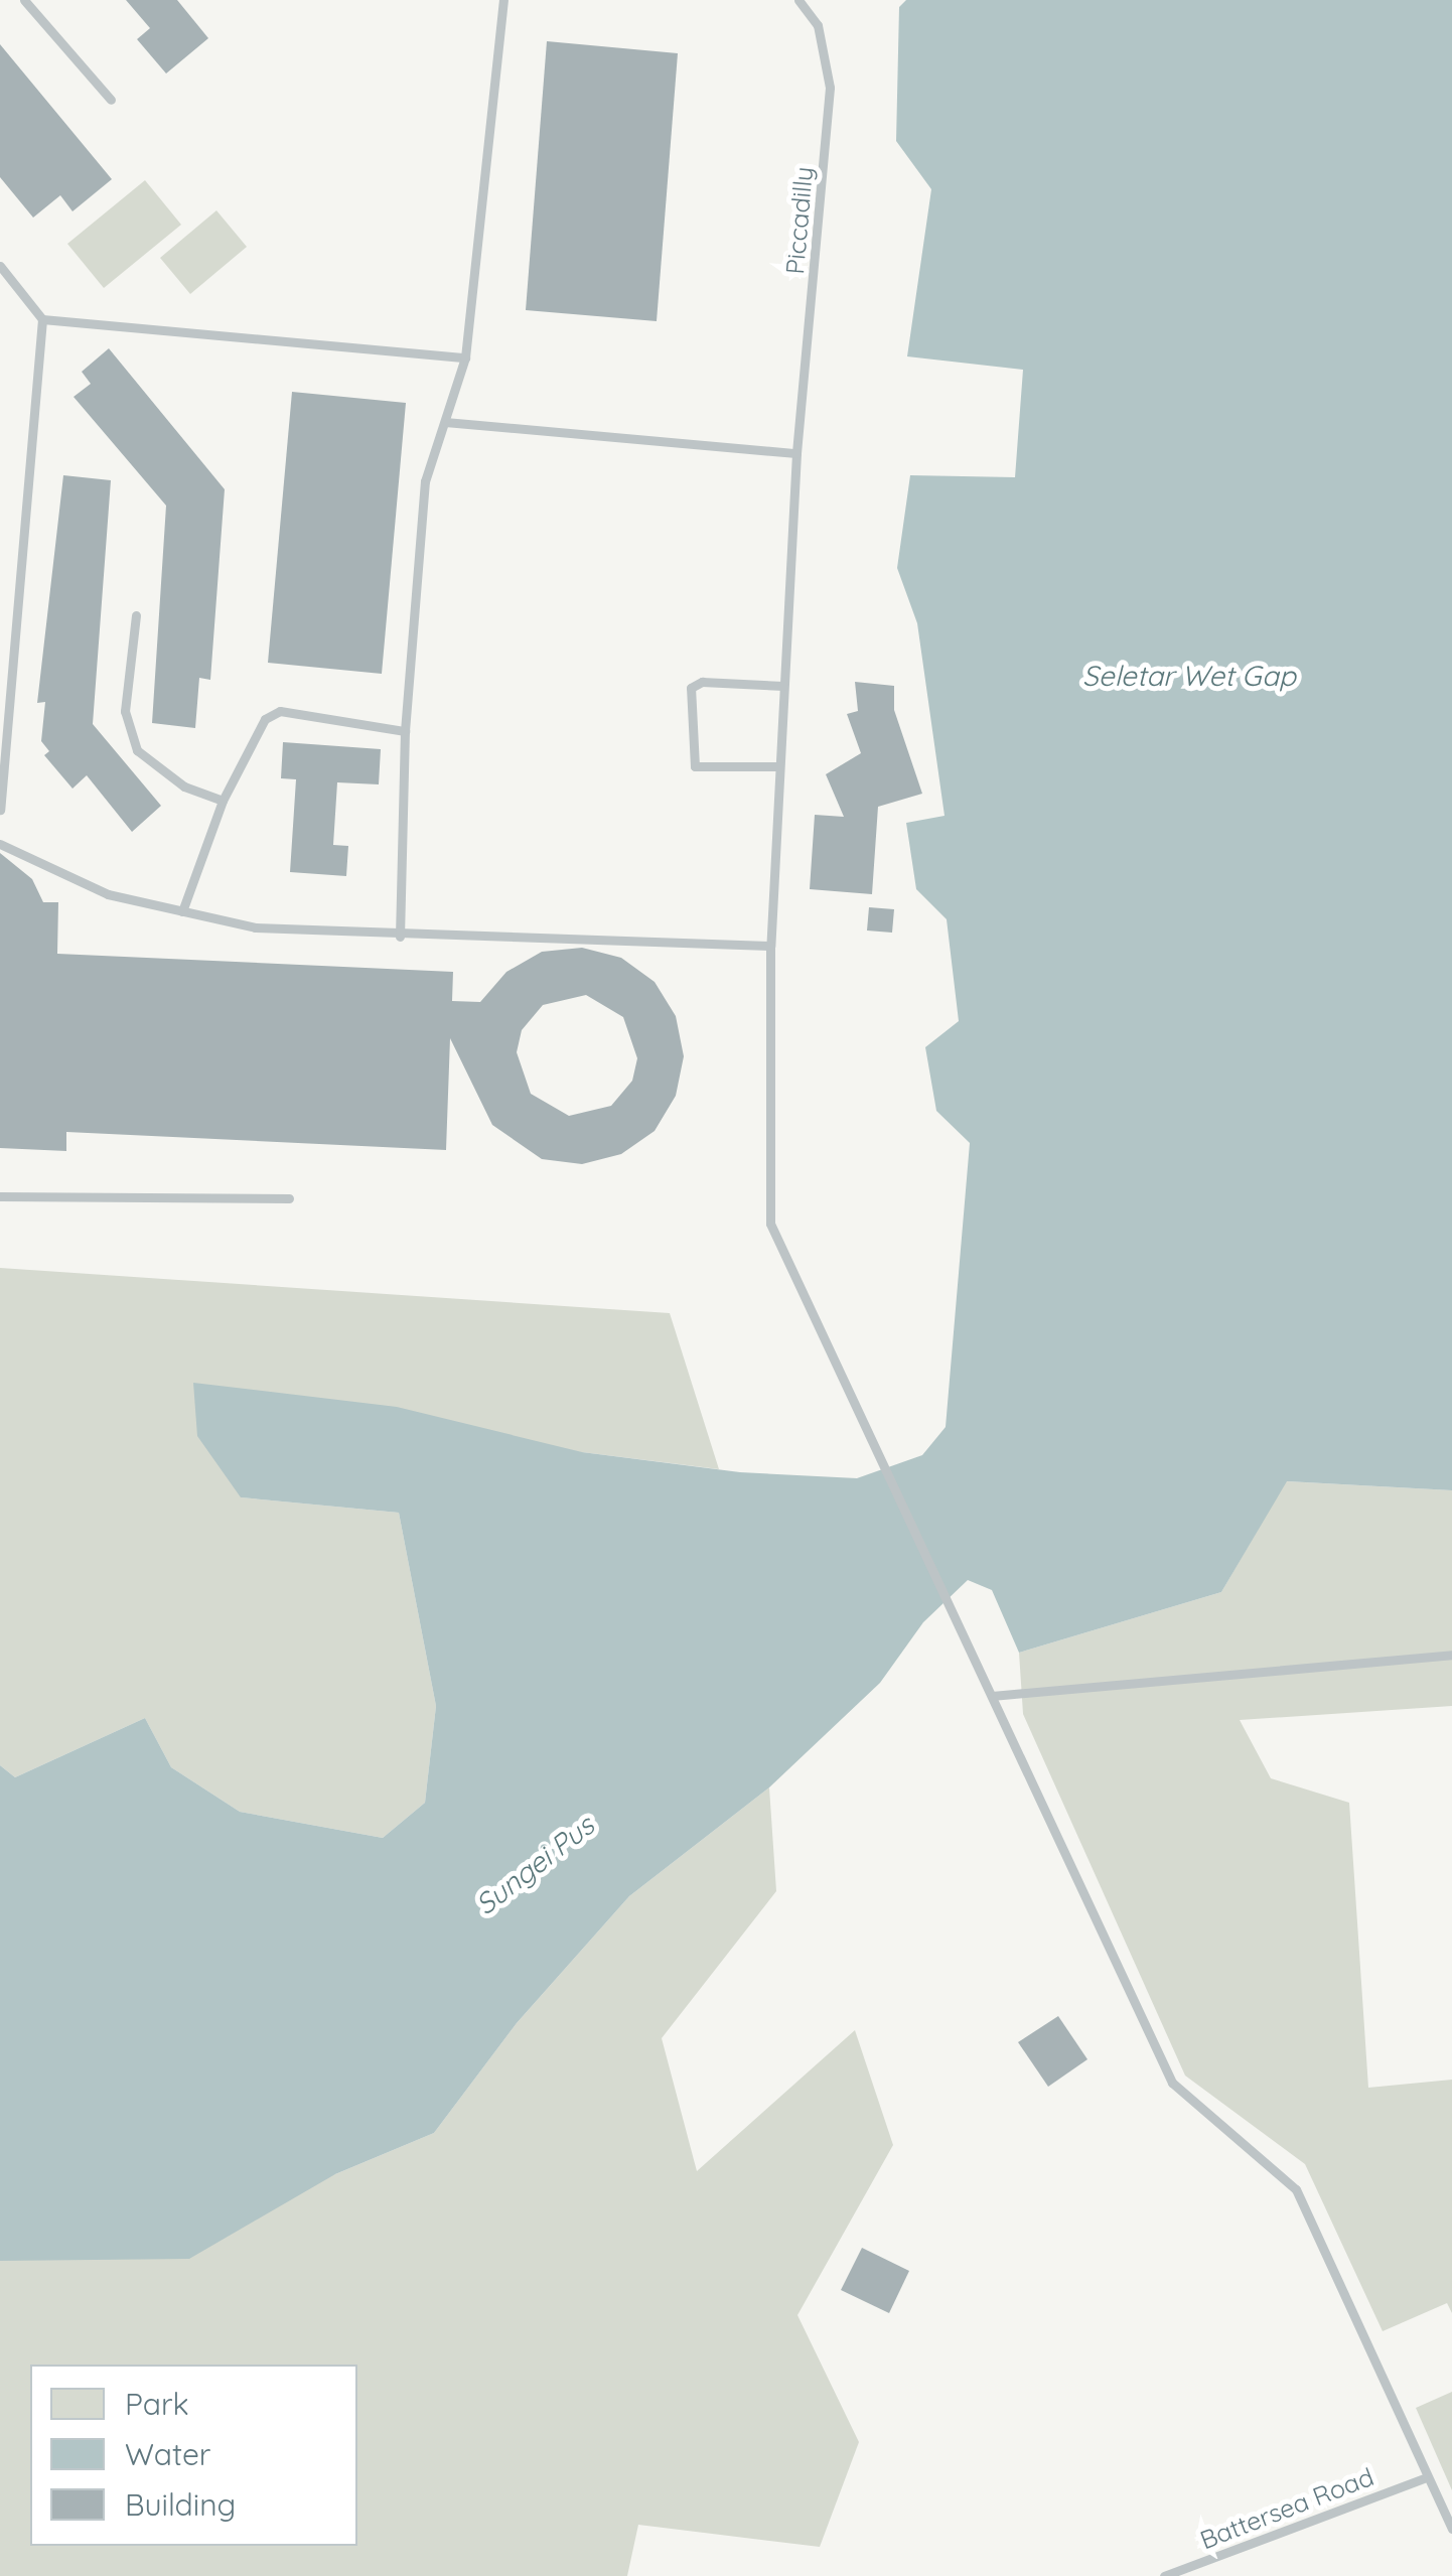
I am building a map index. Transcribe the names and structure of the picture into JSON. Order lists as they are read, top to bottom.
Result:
{
  "streets": {
    "lane": ["Piccadilly", "Battersea Road"]
  },
  "crossings": [
    ["Piccadilly", "Battersea Road"]
  ],
  "water": ["Seletar Wet Gap", "Sungei Pus"],
  "legend": ["Park", "Water", "Building"]
}
